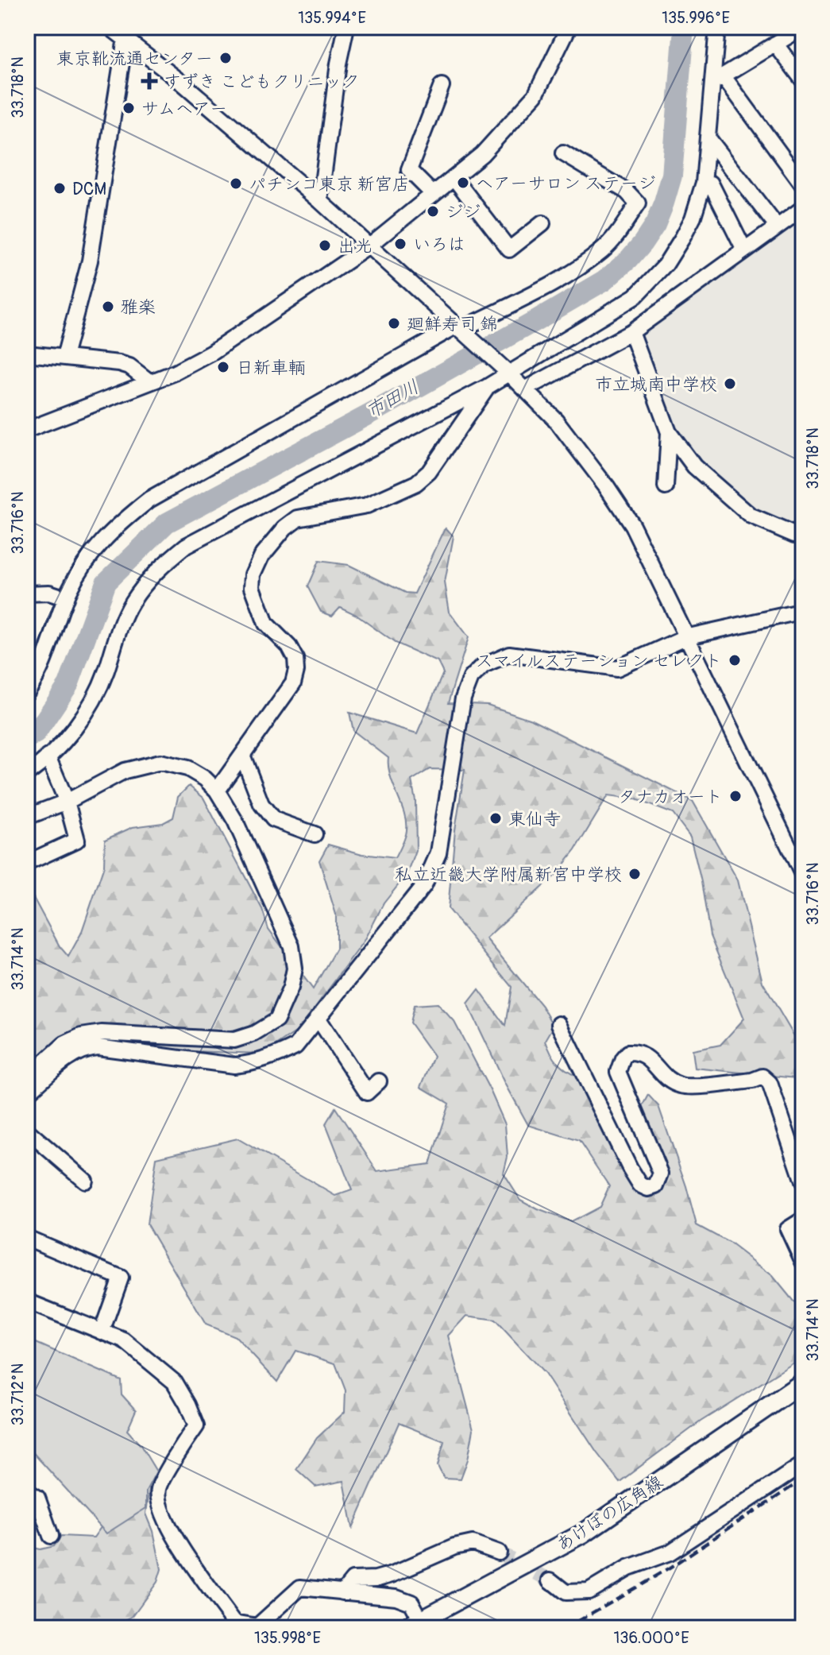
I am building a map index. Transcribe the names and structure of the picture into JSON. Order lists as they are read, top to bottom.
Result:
{
  "streets": {
    "main road": ["あけぼの広角線"]
  },
  "water": ["市田川"],
  "places": {
    "other": [
      "東京靴流通センター",
      "サムヘアー",
      "ヘアーサロン ステージ",
      "パチンコ東京 新宮店",
      "DCM",
      "ジジ",
      "いろは",
      "出光",
      "雅楽",
      "廻鮮寿司 錦",
      "日新車輌",
      "市立城南中学校",
      "スマイルステーション セレクト",
      "タナカオート",
      "東仙寺",
      "私立近畿大学附属新宮中学校"
    ],
    "health": ["すずき こどもクリニック"]
  },
  "coordinates": [
    "135.994°E",
    "135.996°E",
    "33.718°N",
    "33.716°N",
    "33.714°N",
    "33.712°N",
    "135.998°E",
    "136.000°E"
  ]
}
